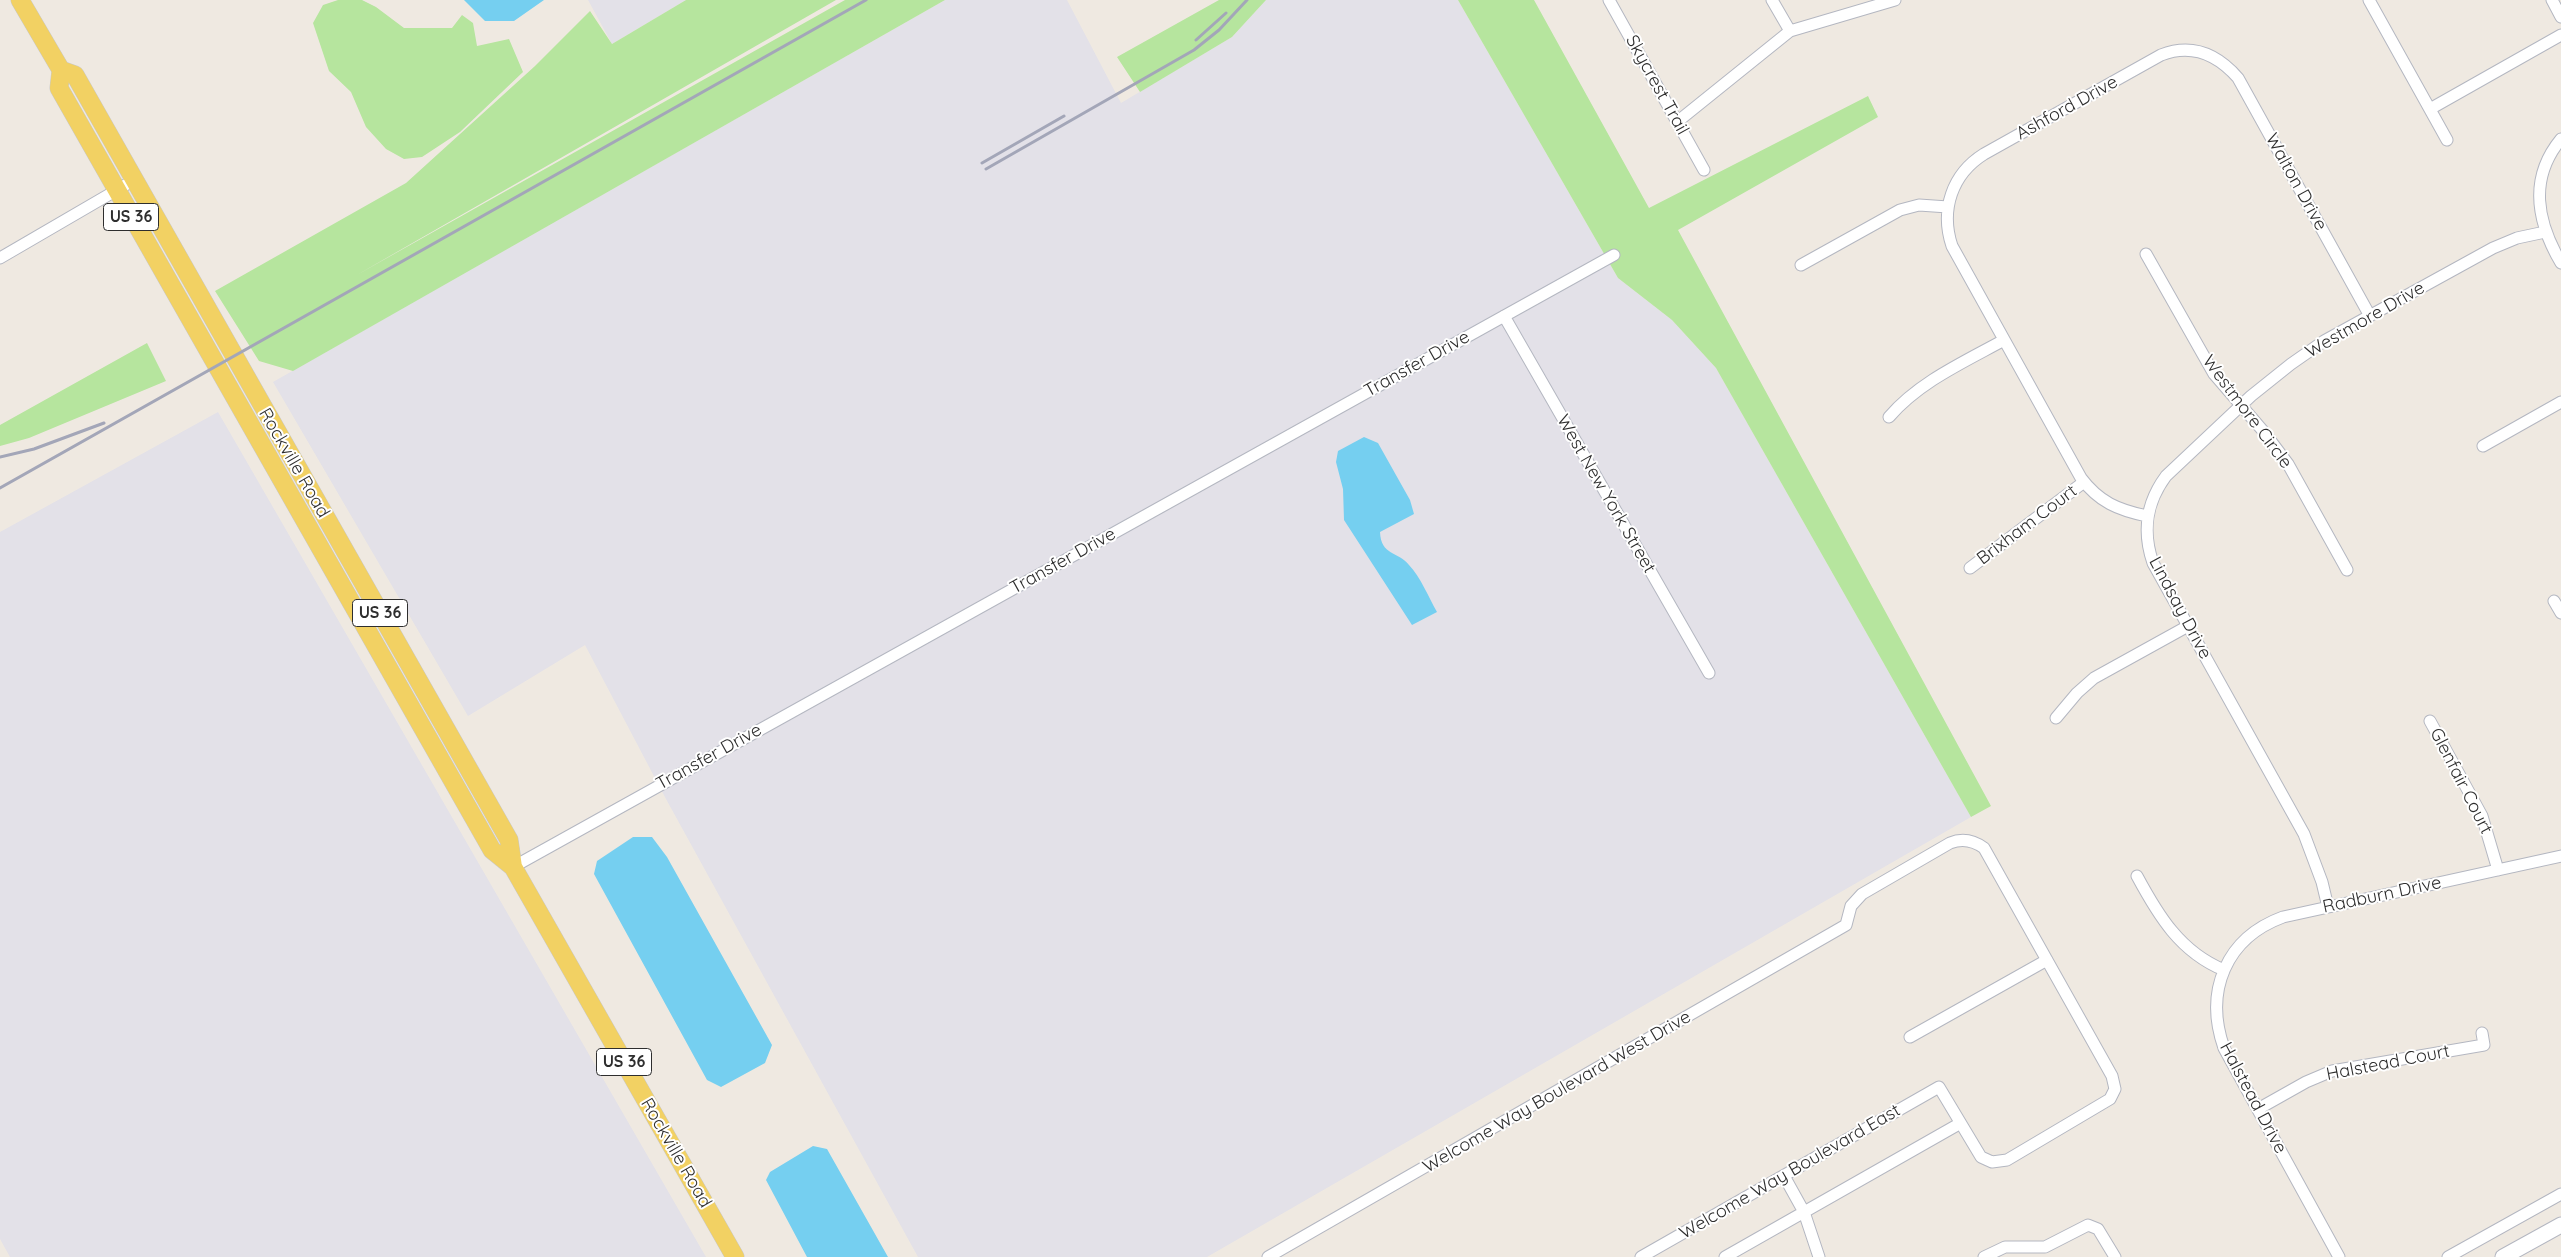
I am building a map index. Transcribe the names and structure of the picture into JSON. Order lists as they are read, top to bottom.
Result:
{
  "streets": {
    "main road": ["US 36", "Rockville Road"],
    "street": [
      "Skycrest Trail",
      "Ashford Drive",
      "Walton Drive",
      "Westmore Drive",
      "Transfer Drive",
      "Westmore Circle",
      "West New York Street",
      "Brixham Court",
      "Lindsay Drive",
      "Glenfair Court",
      "Radburn Drive",
      "Halstead Court",
      "Welcome Way Boulevard West Drive",
      "Halstead Drive",
      "Welcome Way Boulevard East"
    ]
  },
  "crossings": [
    ["Ashford Drive", "Walton Drive"],
    ["Walton Drive", "Westmore Drive"],
    ["Westmore Drive", "Westmore Circle"],
    ["Westmore Drive", "Lindsay Drive"],
    ["Transfer Drive", "Rockville Road"],
    ["Transfer Drive", "West New York Street"],
    ["Lindsay Drive", "Radburn Drive"],
    ["Glenfair Court", "Radburn Drive"],
    ["Radburn Drive", "Halstead Drive"],
    ["Halstead Court", "Halstead Drive"]
  ]
}
